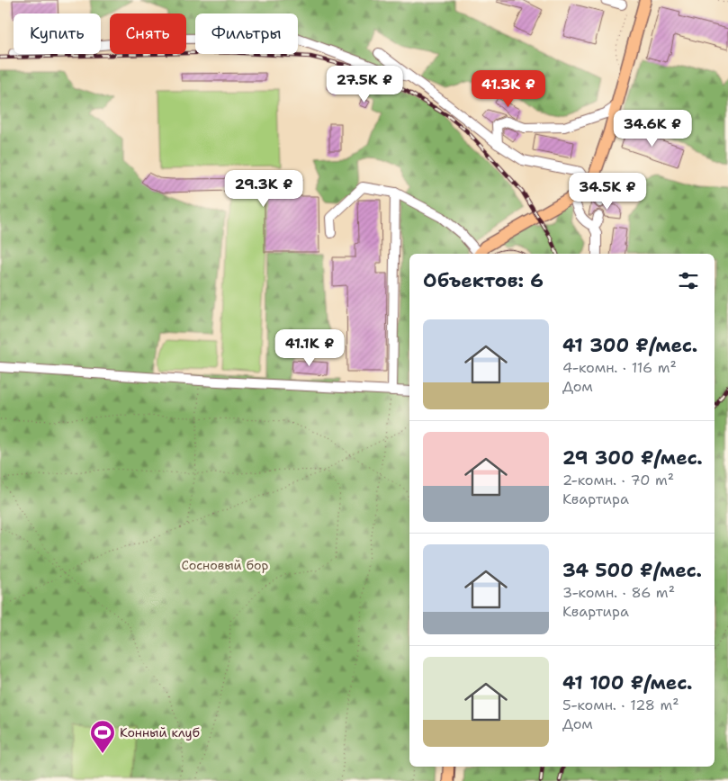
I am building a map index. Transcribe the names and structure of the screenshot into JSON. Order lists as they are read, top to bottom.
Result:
{
  "parks": ["Сосновый бор"],
  "places": {
    "sports": ["Конный клуб"]
  },
  "page": {
    "chip": ["Купить", "Снять", "Фильтры"],
    "price": [
      "27.5K ₽",
      "41.3K ₽",
      "34.6K ₽",
      "29.3K ₽",
      "34.5K ₽",
      "41.1K ₽"
    ],
    "heading": "Объектов: 6",
    "list": [
      {
        "name": "41 300 ₽/мес.",
        "note": "4-комн. · 116 m² · Дом"
      },
      {
        "name": "29 300 ₽/мес.",
        "note": "2-комн. · 70 m² · Квартира"
      },
      {
        "name": "34 500 ₽/мес.",
        "note": "3-комн. · 86 m² · Квартира"
      },
      {
        "name": "41 100 ₽/мес.",
        "note": "5-комн. · 128 m² · Дом"
      }
    ]
  }
}
